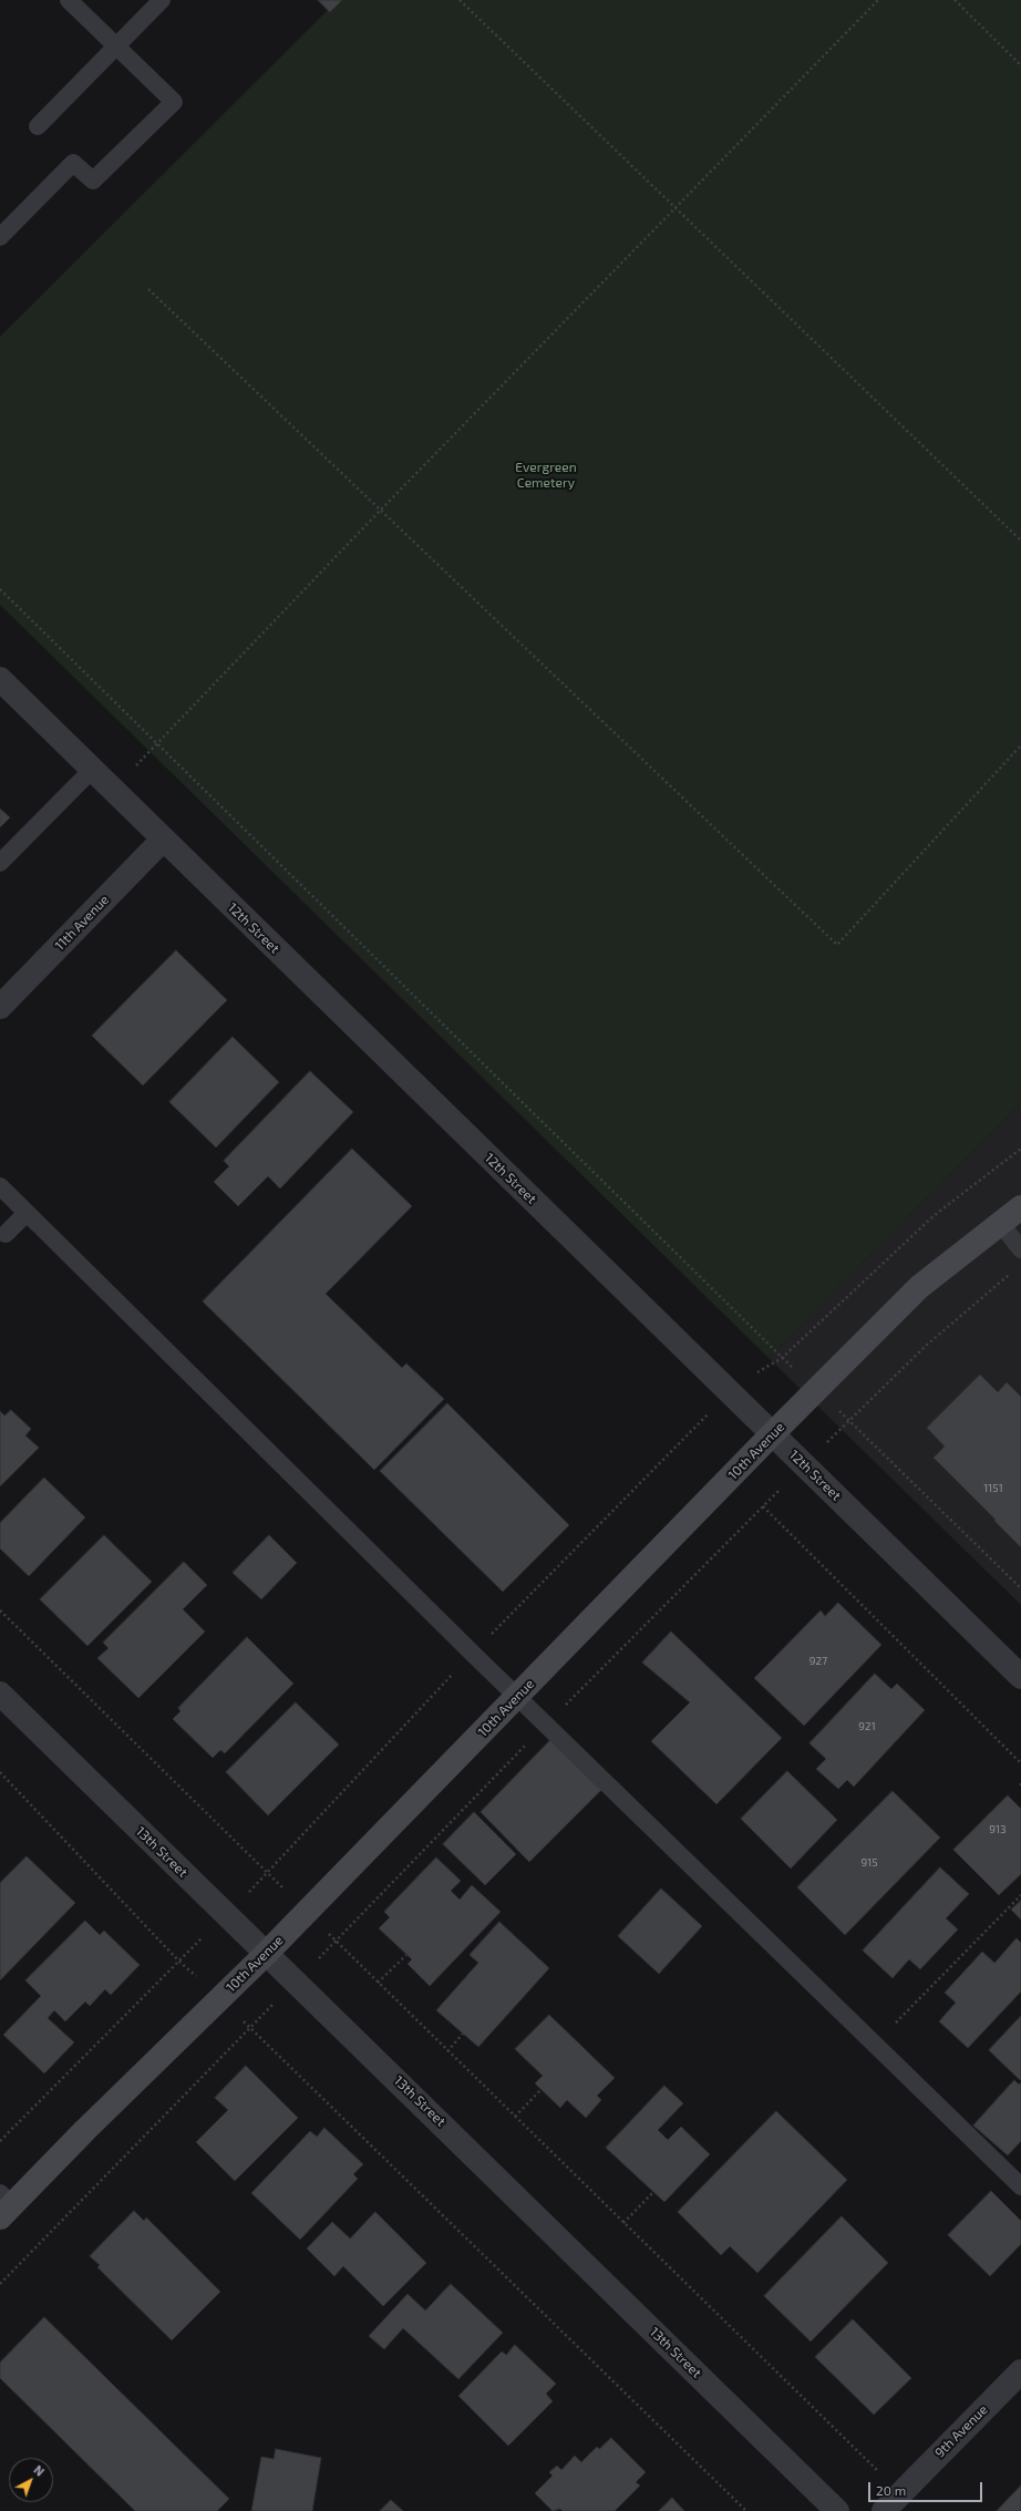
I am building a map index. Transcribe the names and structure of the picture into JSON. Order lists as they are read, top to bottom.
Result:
{
  "streets": {
    "main road": ["10th Avenue"],
    "street": [
      "11th Avenue",
      "12th Street",
      "13th Street",
      "9th Avenue"
    ]
  },
  "crossings": [
    ["11th Avenue", "12th Street"],
    ["12th Street", "10th Avenue"],
    ["10th Avenue", "13th Street"]
  ],
  "parks": ["Evergreen Cemetery"],
  "house_numbers": [
    "1151",
    "927",
    "921",
    "913",
    "915"
  ],
  "scale_bar": "20 m",
  "north": "top right"
}
